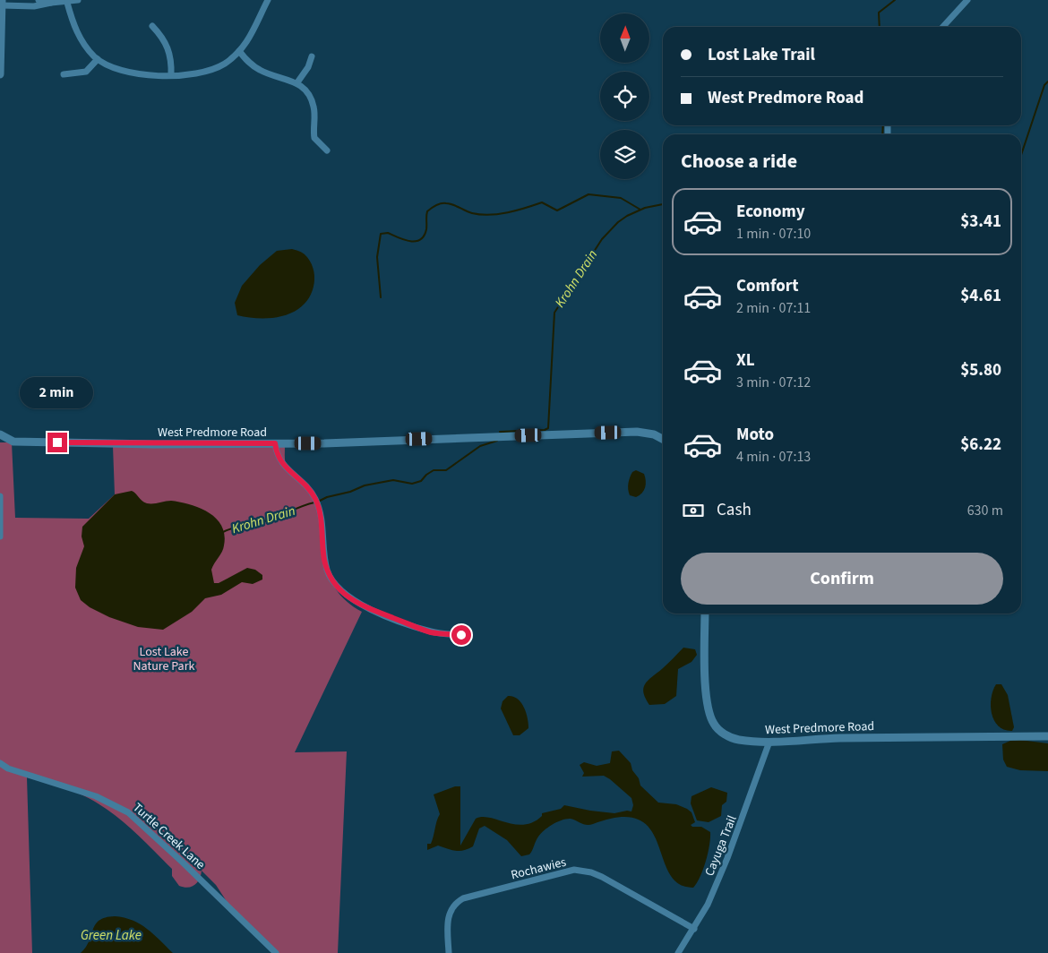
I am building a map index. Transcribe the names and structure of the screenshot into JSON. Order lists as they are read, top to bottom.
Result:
{
  "streets": {
    "street": [
      "West Predmore Road",
      "Turtle Creek Lane",
      "Cayuga Trail",
      "Rochawies"
    ]
  },
  "crossings": [
    ["West Predmore Road", "Cayuga Trail"],
    ["Cayuga Trail", "Rochawies"]
  ],
  "water": ["Krohn Drain", "Green Lake"],
  "parks": ["Lost Lake Nature Park"],
  "north": "top",
  "page": {
    "banner": ["Lost Lake Trail", "West Predmore Road"],
    "heading": "Choose a ride",
    "list": [
      {
        "name": "Economy",
        "note": "1 min · 07:10",
        "value": "$3.41"
      },
      {
        "name": "Comfort",
        "note": "2 min · 07:11",
        "value": "$4.61"
      },
      {
        "name": "XL",
        "note": "3 min · 07:12",
        "value": "$5.80"
      },
      {
        "name": "Moto",
        "note": "4 min · 07:13",
        "value": "$6.22"
      }
    ],
    "bubble": "2 min",
    "pay": ["Cash", "630 m"],
    "buttons": "Confirm"
  }
}
